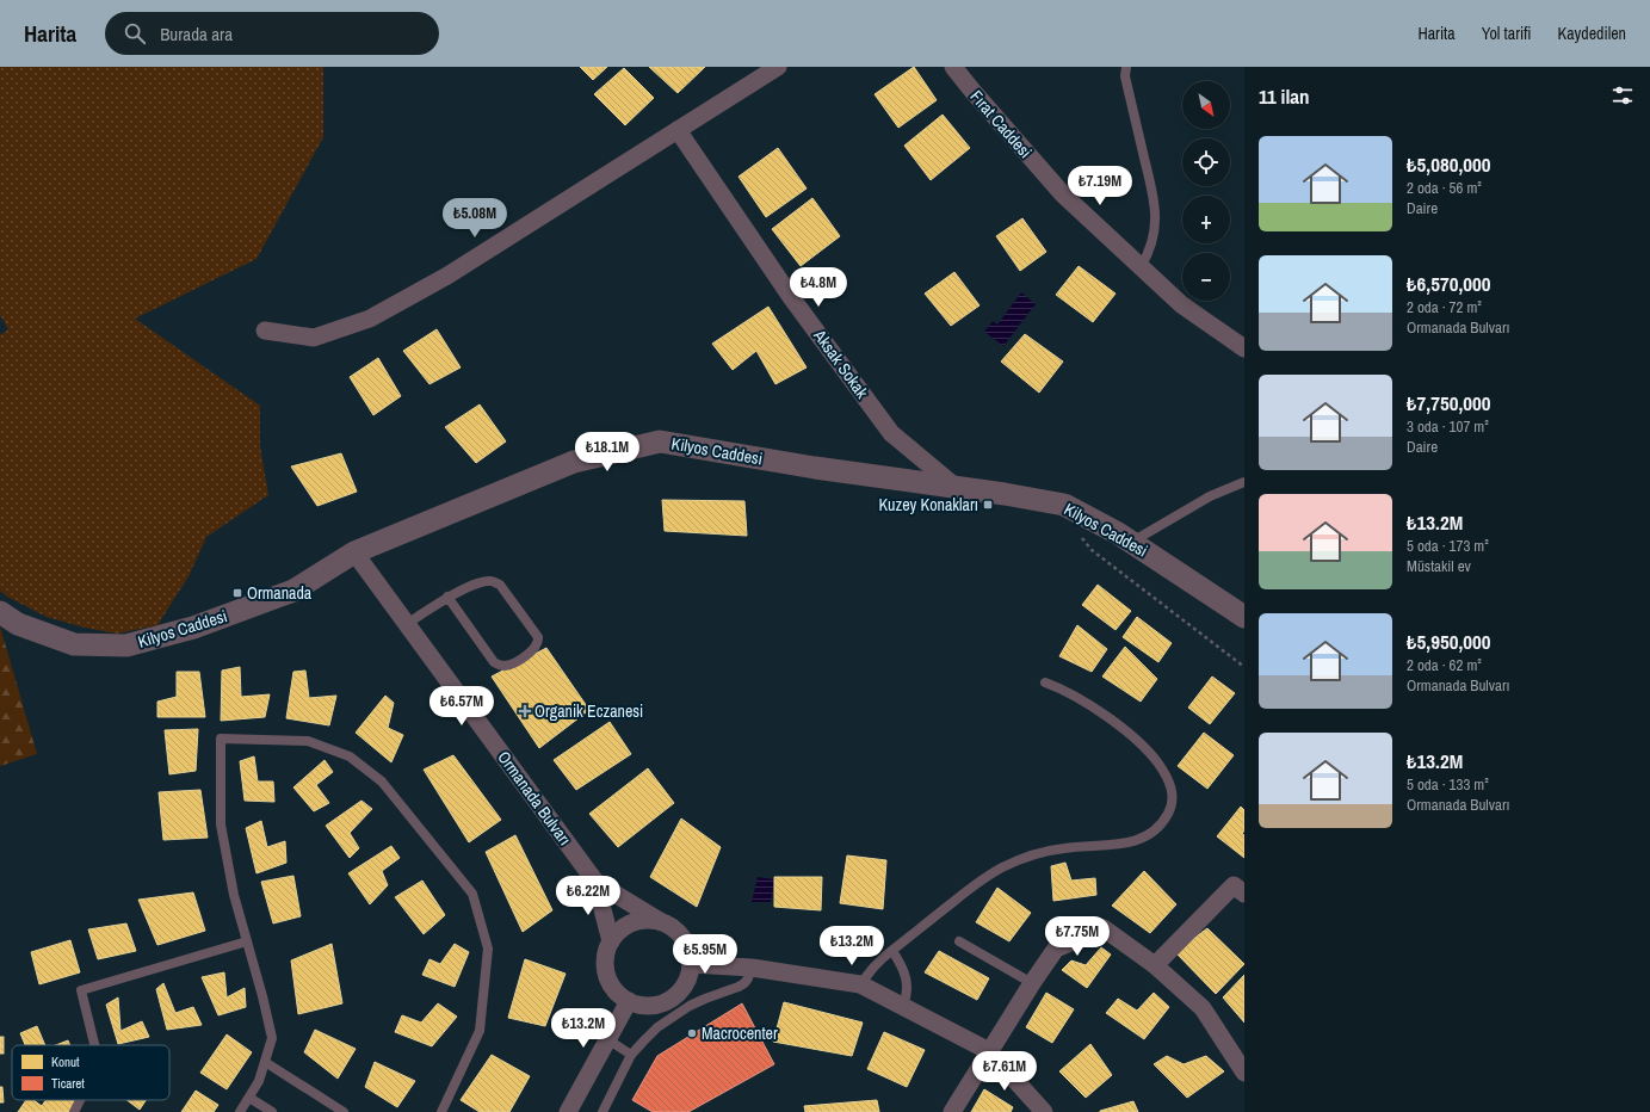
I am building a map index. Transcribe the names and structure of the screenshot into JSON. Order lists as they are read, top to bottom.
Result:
{
  "streets": {
    "street": [
      "Fırat Caddesi",
      "Aksak Sokak",
      "Kilyos Caddesi",
      "Ormanada Bulvarı"
    ]
  },
  "crossings": [
    ["Aksak Sokak", "Kilyos Caddesi"],
    ["Kilyos Caddesi", "Ormanada Bulvarı"]
  ],
  "places": {
    "transit": ["Kuzey Konakları", "Ormanada"],
    "health": ["Organik Eczanesi"],
    "other": ["Macrocenter"]
  },
  "legend": ["Konut", "Ticaret"],
  "north": "bottom right",
  "page": {
    "header": "Harita",
    "search": "Burada ara",
    "nav": ["Harita", "Yol tarifi", "Kaydedilen"],
    "heading": "11 ilan",
    "map_buttons": ["+", "−"],
    "list": [
      {
        "name": "₺5,080,000",
        "note": "2 oda · 56 m² · Daire"
      },
      {
        "name": "₺6,570,000",
        "note": "2 oda · 72 m² · Ormanada Bulvarı"
      },
      {
        "name": "₺7,750,000",
        "note": "3 oda · 107 m² · Daire"
      },
      {
        "name": "₺13.2M",
        "note": "5 oda · 173 m² · Müstakil ev"
      },
      {
        "name": "₺5,950,000",
        "note": "2 oda · 62 m² · Ormanada Bulvarı"
      },
      {
        "name": "₺13.2M",
        "note": "5 oda · 133 m² · Ormanada Bulvarı"
      }
    ],
    "price": [
      "₺7.19M",
      "₺5.08M",
      "₺4.8M",
      "₺18.1M",
      "₺6.57M",
      "₺6.22M",
      "₺7.75M",
      "₺13.2M",
      "₺5.95M",
      "₺13.2M",
      "₺7.61M"
    ]
  }
}
